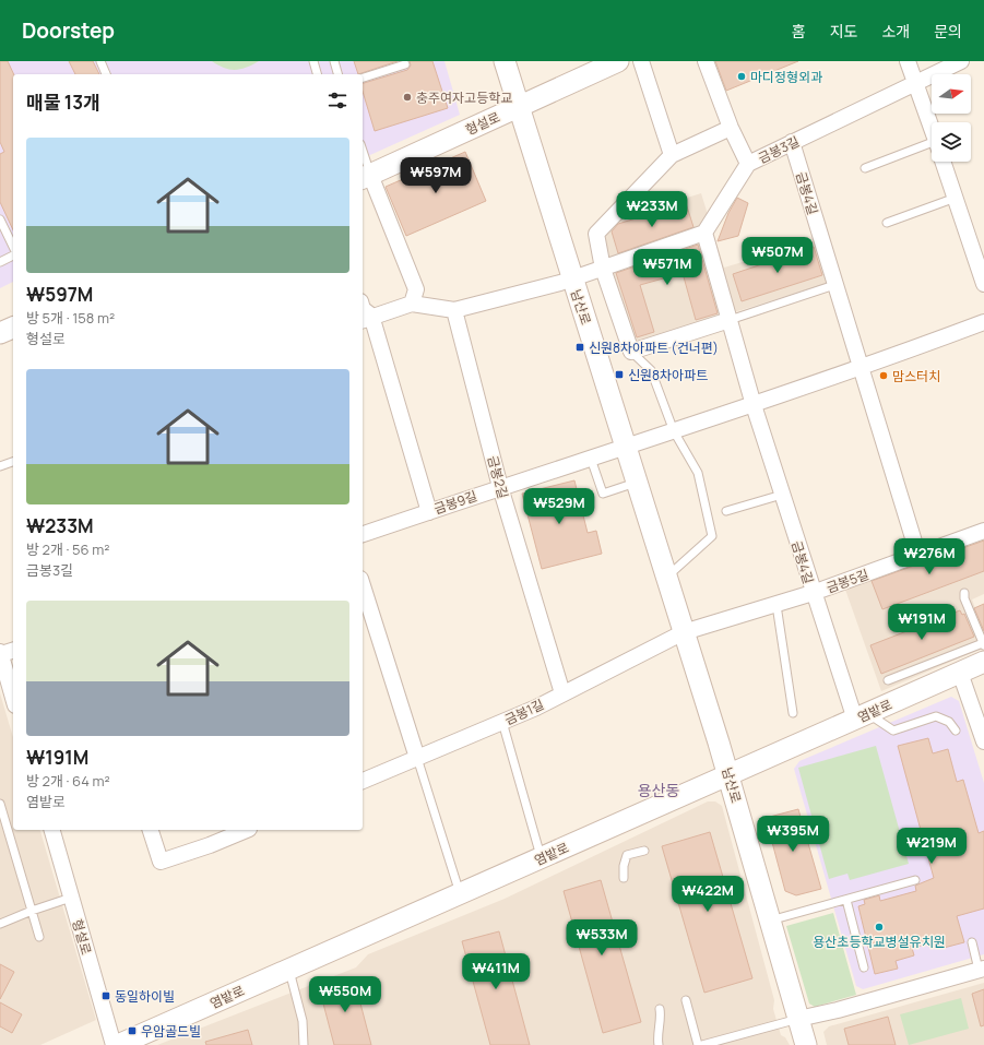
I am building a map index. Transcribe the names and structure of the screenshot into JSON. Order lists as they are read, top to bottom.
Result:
{
  "streets": {
    "street": [
      "형설로",
      "금봉3길",
      "금봉4길",
      "남산로",
      "금봉2길",
      "금봉9길",
      "금봉5길",
      "염밭로",
      "금봉1길"
    ]
  },
  "crossings": [
    ["형설로", "남산로"],
    ["금봉3길", "금봉4길"],
    ["금봉4길", "금봉5길"],
    ["금봉4길", "염밭로"],
    ["남산로", "금봉9길"],
    ["남산로", "금봉5길"],
    ["남산로", "염밭로"],
    ["남산로", "금봉1길"],
    ["금봉2길", "금봉9길"],
    ["금봉2길", "금봉1길"],
    ["금봉5길", "금봉1길"]
  ],
  "districts": ["용산동"],
  "places": {
    "other": [
      "마디정형외과",
      "충주여자고등학교",
      "맘스터치",
      "용산초등학교병설유치원"
    ],
    "transit": [
      "신원8차아파트 (건너편)",
      "신원8차아파트",
      "동일하이빌",
      "우암골드빌"
    ]
  },
  "north": "right",
  "page": {
    "header": "Doorstep",
    "nav": [
      "홈",
      "지도",
      "소개",
      "문의"
    ],
    "heading": "매물 13개",
    "list": [
      {
        "name": "₩597M",
        "note": "방 5개 · 158 m² · 형설로"
      },
      {
        "name": "₩233M",
        "note": "방 2개 · 56 m² · 금봉3길"
      },
      {
        "name": "₩191M",
        "note": "방 2개 · 64 m² · 염밭로"
      }
    ],
    "price": [
      "₩597M",
      "₩233M",
      "₩507M",
      "₩571M",
      "₩529M",
      "₩276M",
      "₩191M",
      "₩395M",
      "₩219M",
      "₩422M",
      "₩533M",
      "₩411M",
      "₩550M"
    ]
  }
}
